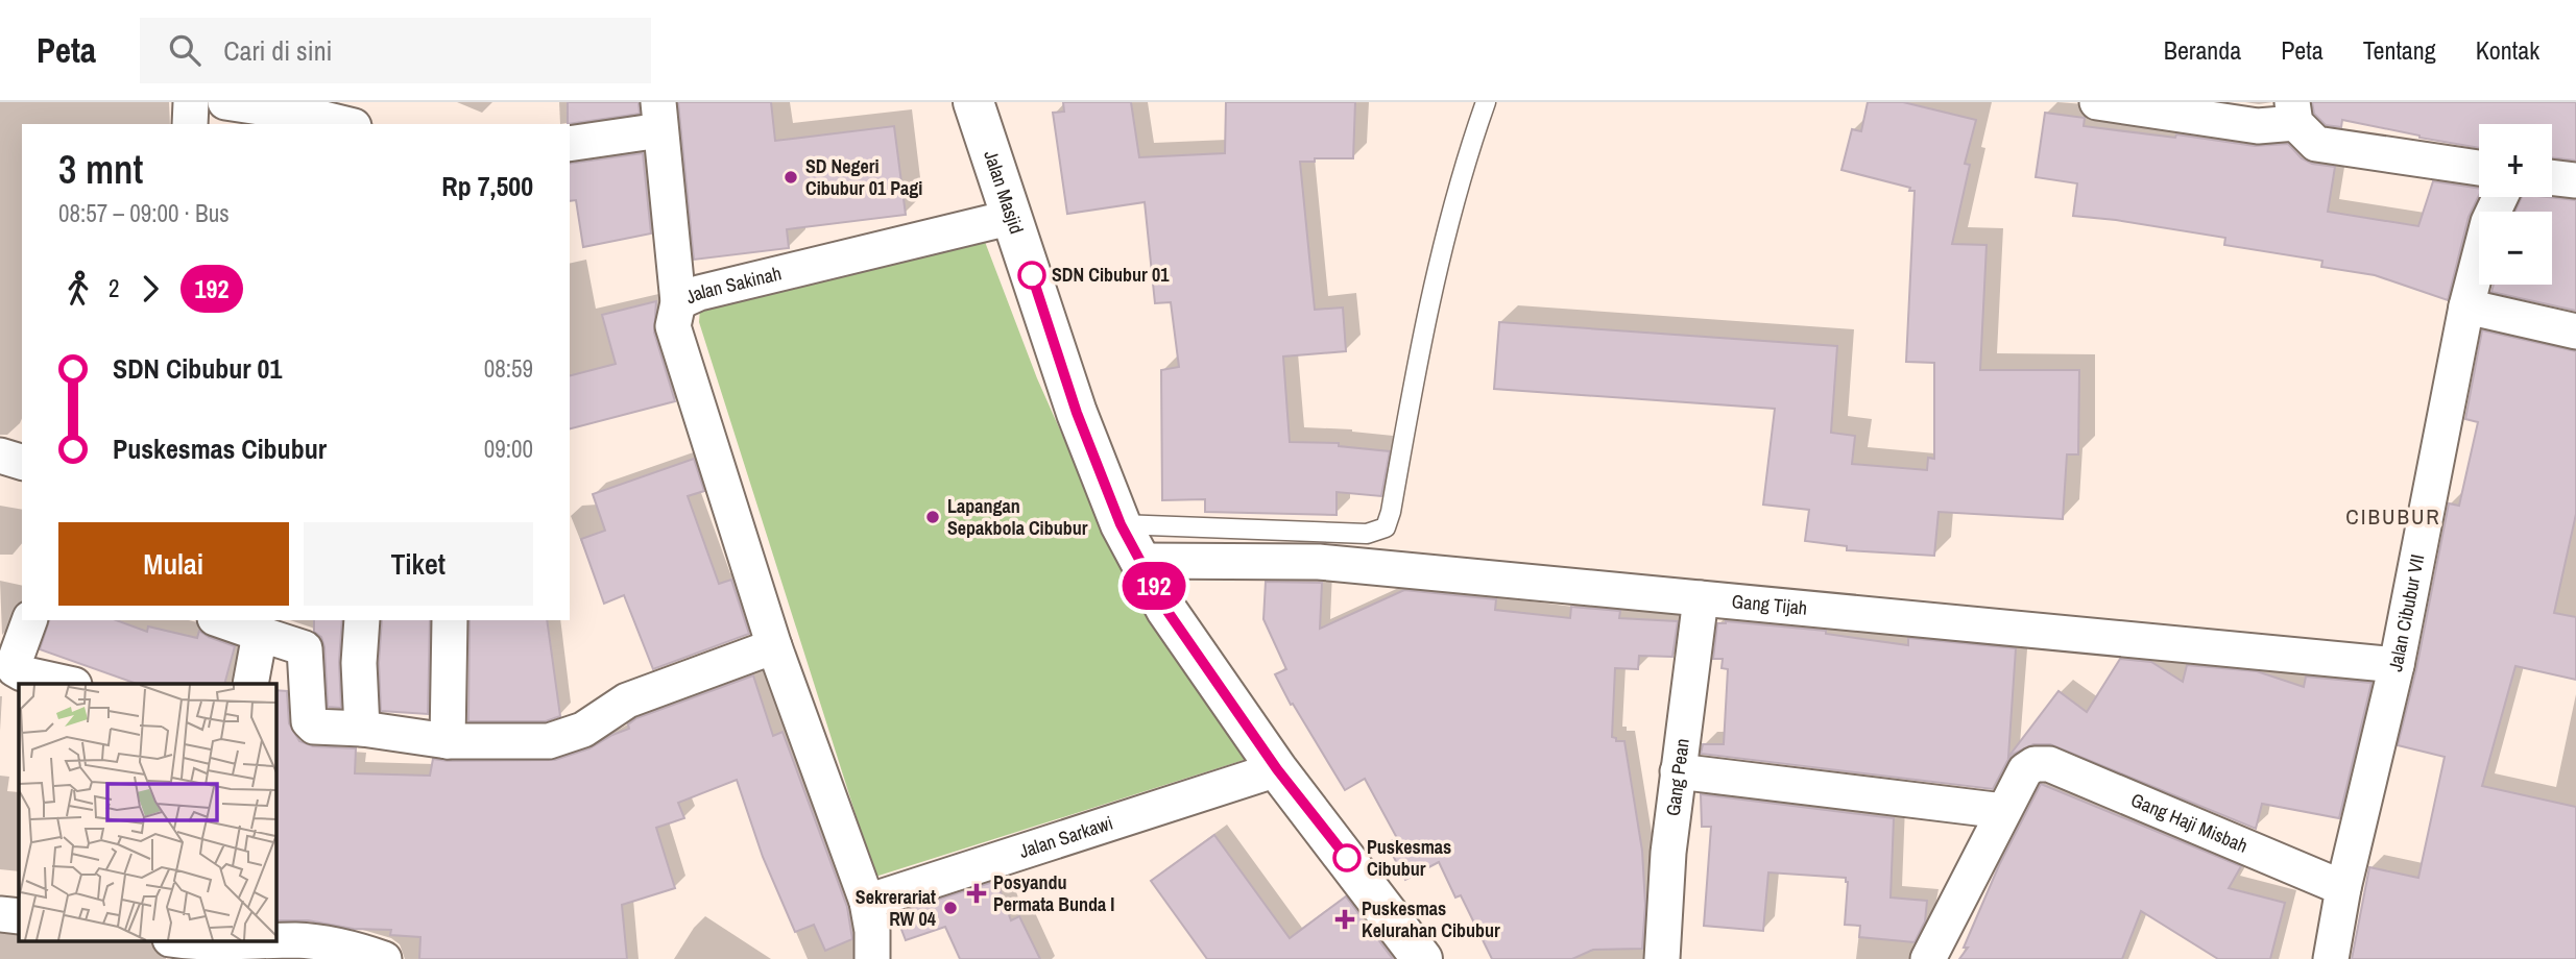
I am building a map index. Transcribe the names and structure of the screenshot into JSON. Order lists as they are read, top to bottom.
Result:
{
  "streets": {
    "street": [
      "Jalan Masjid",
      "Jalan Sakinah",
      "Gang Tijah",
      "Jalan Cibubur VII",
      "Gang Pean",
      "Gang Haji Misbah",
      "Jalan Sarkawi"
    ]
  },
  "crossings": [
    ["Jalan Masjid", "Jalan Sakinah"],
    ["Jalan Masjid", "Gang Tijah"],
    ["Jalan Masjid", "Jalan Sarkawi"],
    ["Jalan Sakinah", "Jalan Sarkawi"],
    ["Gang Tijah", "Jalan Cibubur VII"],
    ["Gang Tijah", "Gang Pean"],
    ["Jalan Cibubur VII", "Gang Haji Misbah"]
  ],
  "districts": ["CIBUBUR"],
  "places": {
    "other": [
      "SD Negeri Cibubur 01 Pagi",
      "SDN Cibubur 01",
      "Lapangan Sepakbola Cibubur",
      "Puskesmas Cibubur",
      "Sekrerariat RW 04"
    ],
    "health": ["Posyandu Permata Bunda I", "Puskesmas Kelurahan Cibubur"]
  },
  "lines": ["bus line 192"],
  "page": {
    "header": "Peta",
    "search": "Cari di sini",
    "nav": [
      "Beranda",
      "Peta",
      "Tentang",
      "Kontak"
    ],
    "on_map": "192",
    "map_buttons": ["+", "−"],
    "heading": ["3 mnt", "08:57 – 09:00 · Bus", "Rp 7,500"],
    "legs": ["2", "192"],
    "list": [
      {
        "name": "SDN Cibubur 01",
        "value": "08:59"
      },
      {
        "name": "Puskesmas Cibubur",
        "value": "09:00"
      }
    ],
    "buttons": ["Mulai", "Tiket"]
  }
}
